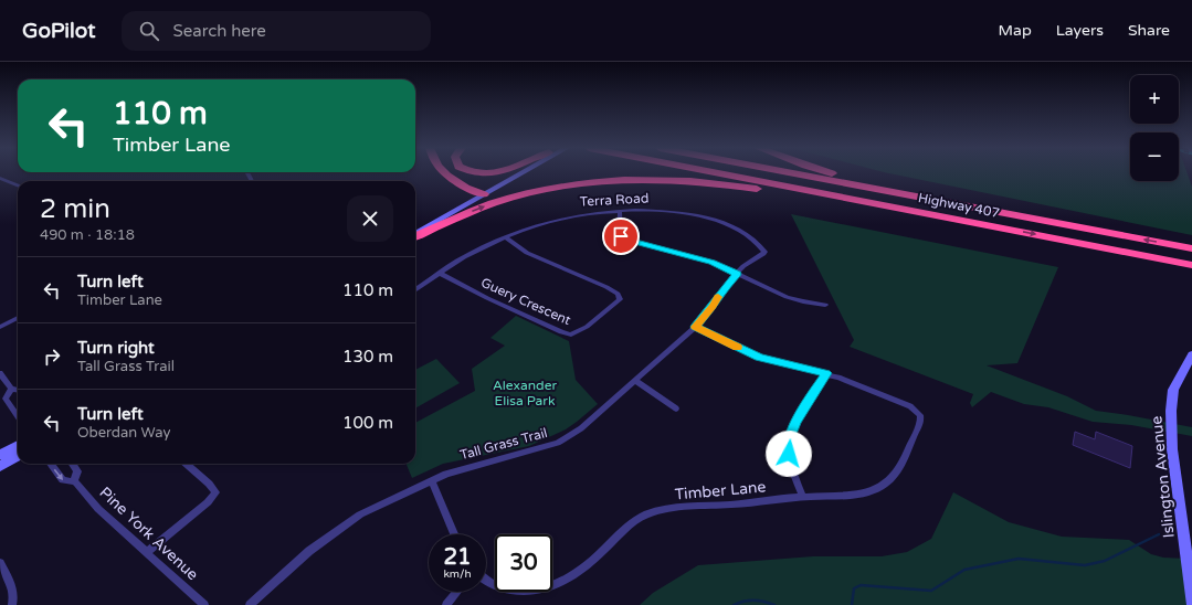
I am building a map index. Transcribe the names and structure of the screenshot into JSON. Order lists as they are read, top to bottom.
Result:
{
  "streets": {
    "highway": ["Highway 407"],
    "main road": ["Islington Avenue"],
    "street": [
      "Terra Road",
      "Guery Crescent",
      "Tall Grass Trail",
      "Timber Lane",
      "Pine York Avenue"
    ]
  },
  "crossings": [
    ["Terra Road", "Guery Crescent"],
    ["Terra Road", "Tall Grass Trail"],
    ["Tall Grass Trail", "Timber Lane"]
  ],
  "parks": ["Alexander Elisa Park"],
  "page": {
    "header": "GoPilot",
    "search": "Search here",
    "nav": ["Map", "Layers", "Share"],
    "map_buttons": ["+", "−"],
    "turn": ["110 m", "Timber Lane"],
    "heading": ["2 min", "490 m · 18:18"],
    "list": [
      {
        "name": "Turn left",
        "note": "Timber Lane",
        "value": "110 m"
      },
      {
        "name": "Turn right",
        "note": "Tall Grass Trail",
        "value": "130 m"
      },
      {
        "name": "Turn left",
        "note": "Oberdan Way",
        "value": "100 m"
      }
    ],
    "speed": "21 km/h",
    "limit": "30"
  }
}
